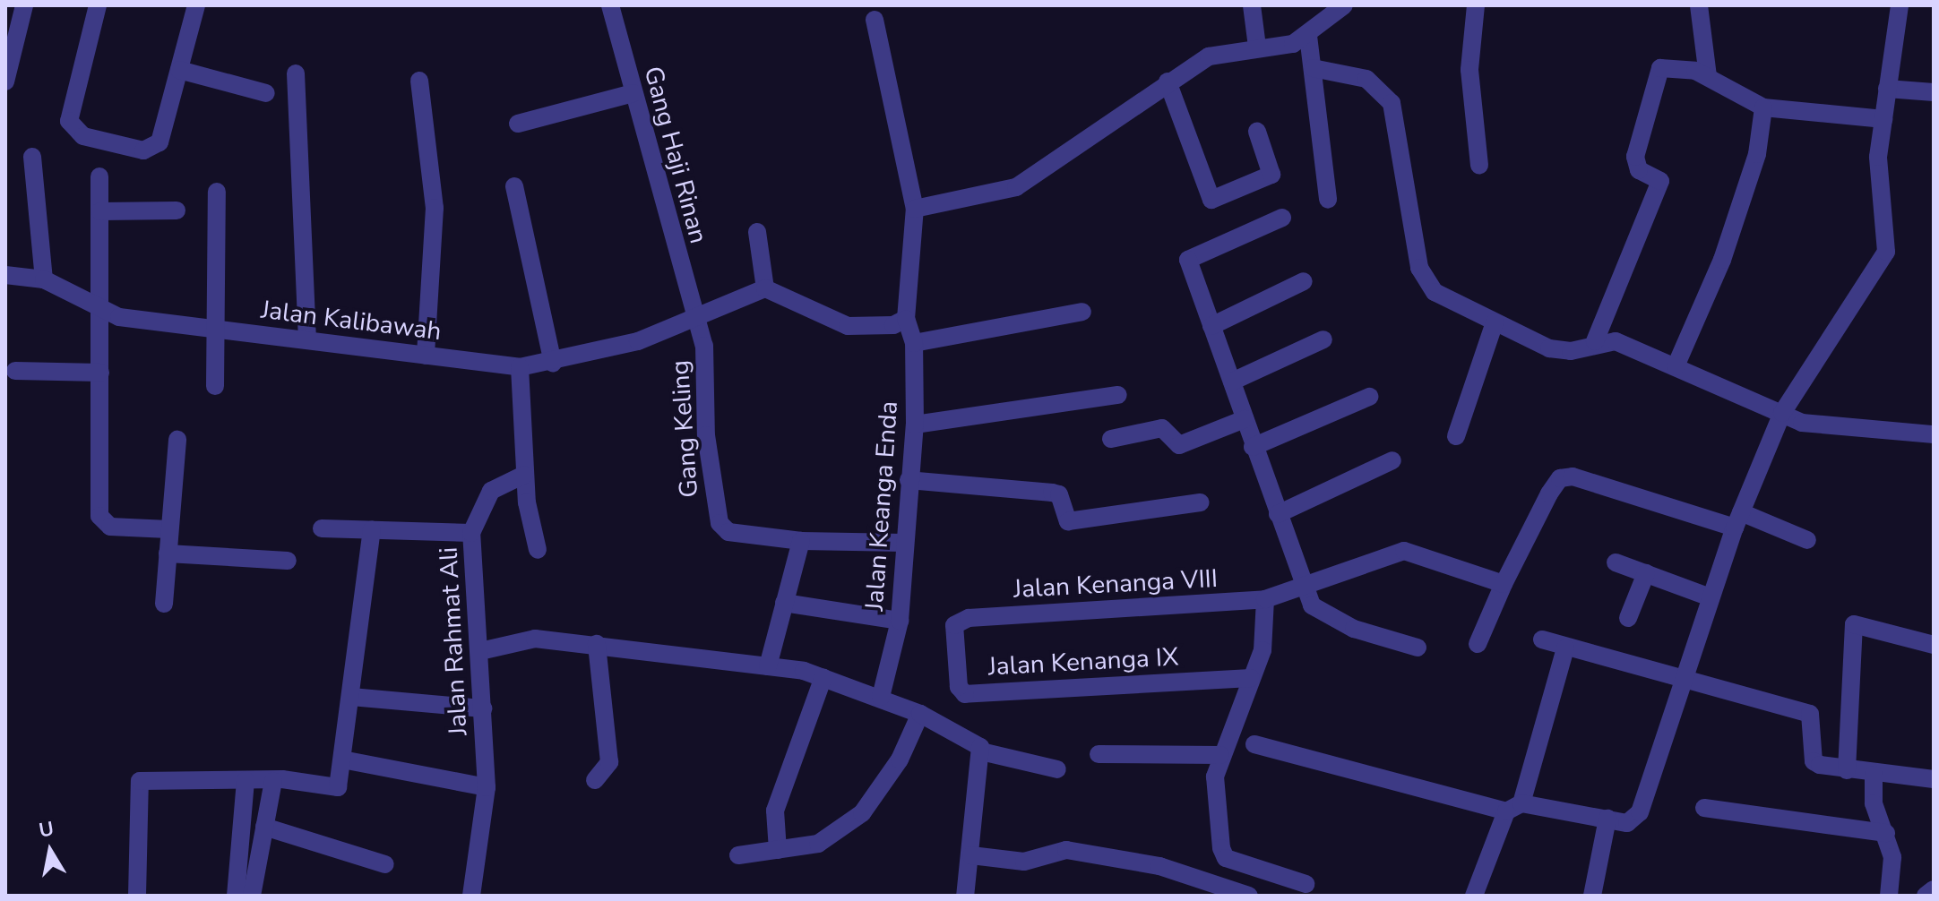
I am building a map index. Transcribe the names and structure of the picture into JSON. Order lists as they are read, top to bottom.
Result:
{
  "streets": {
    "street": [
      "Gang Haji Rinan",
      "Jalan Kalibawah",
      "Gang Keling",
      "Jalan Keanga Enda",
      "Jalan Kenanga VIII",
      "Jalan Rahmat Ali",
      "Jalan Kenanga IX"
    ]
  },
  "crossings": [
    ["Gang Haji Rinan", "Jalan Kalibawah"],
    ["Gang Haji Rinan", "Gang Keling"],
    ["Jalan Kalibawah", "Gang Keling"],
    ["Gang Keling", "Jalan Keanga Enda"],
    ["Jalan Kenanga VIII", "Jalan Kenanga IX"]
  ],
  "north": "top"
}
